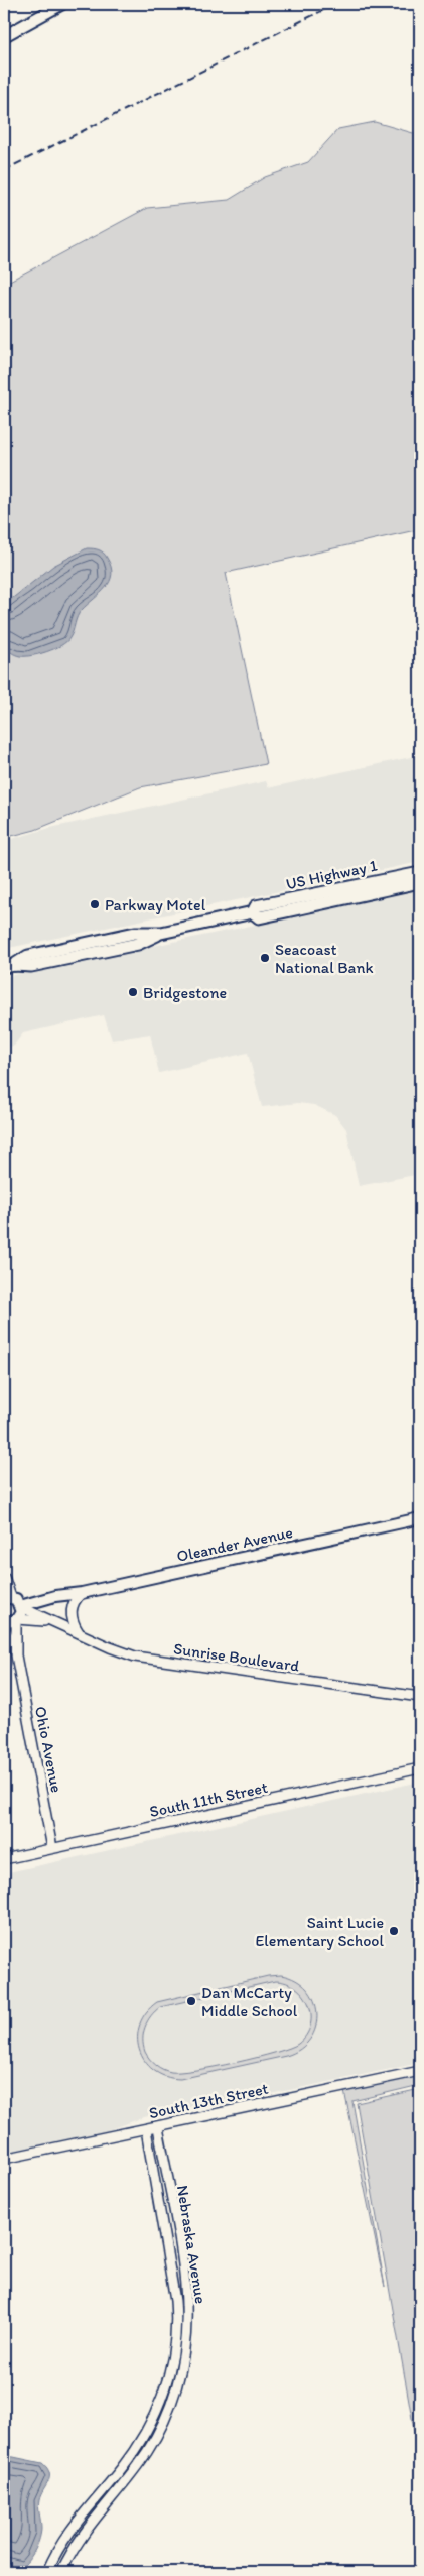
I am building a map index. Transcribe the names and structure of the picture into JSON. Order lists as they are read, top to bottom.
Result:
{
  "streets": {
    "main road": ["US Highway 1", "Oleander Avenue"],
    "street": [
      "Sunrise Boulevard",
      "Ohio Avenue",
      "South 11th Street",
      "South 13th Street",
      "Nebraska Avenue"
    ]
  },
  "crossings": [
    ["Oleander Avenue", "Sunrise Boulevard"],
    ["Sunrise Boulevard", "Ohio Avenue"],
    ["Ohio Avenue", "South 11th Street"],
    ["South 13th Street", "Nebraska Avenue"]
  ],
  "places": [
    "Parkway Motel",
    "Seacoast National Bank",
    "Bridgestone",
    "Saint Lucie Elementary School",
    "Dan McCarty Middle School"
  ]
}
